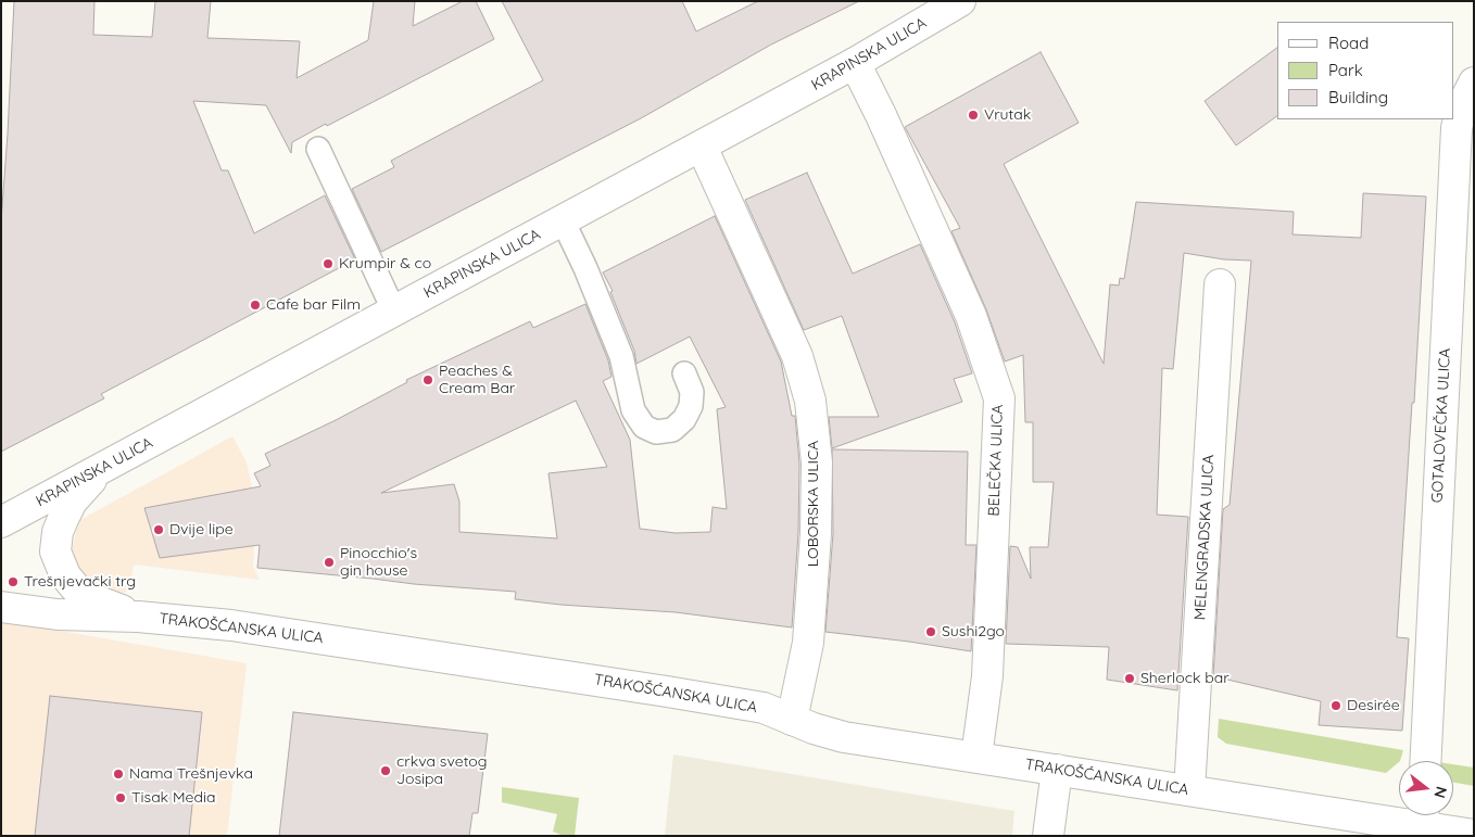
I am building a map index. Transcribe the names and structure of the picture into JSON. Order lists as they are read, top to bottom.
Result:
{
  "streets": {
    "street": [
      "KRAPINSKA ULICA",
      "GOTALOVEČKA ULICA",
      "BELEČKA ULICA",
      "LOBORSKA ULICA",
      "MELENGRADSKA ULICA",
      "TRAKOŠĆANSKA ULICA"
    ]
  },
  "crossings": [
    ["KRAPINSKA ULICA", "BELEČKA ULICA"],
    ["KRAPINSKA ULICA", "LOBORSKA ULICA"],
    ["BELEČKA ULICA", "TRAKOŠĆANSKA ULICA"],
    ["LOBORSKA ULICA", "TRAKOŠĆANSKA ULICA"],
    ["MELENGRADSKA ULICA", "TRAKOŠĆANSKA ULICA"]
  ],
  "places": [
    "Vrutak",
    "Krumpir & co",
    "Cafe bar Film",
    "Peaches & Cream Bar",
    "Dvije lipe",
    "Pinocchio's gin house",
    "Trešnjevački trg",
    "Sushi2go",
    "Sherlock bar",
    "Desirée",
    "crkva svetog Josipa",
    "Nama Trešnjevka",
    "Tisak Media"
  ],
  "legend": ["Road", "Park", "Building"],
  "north": "right"
}
